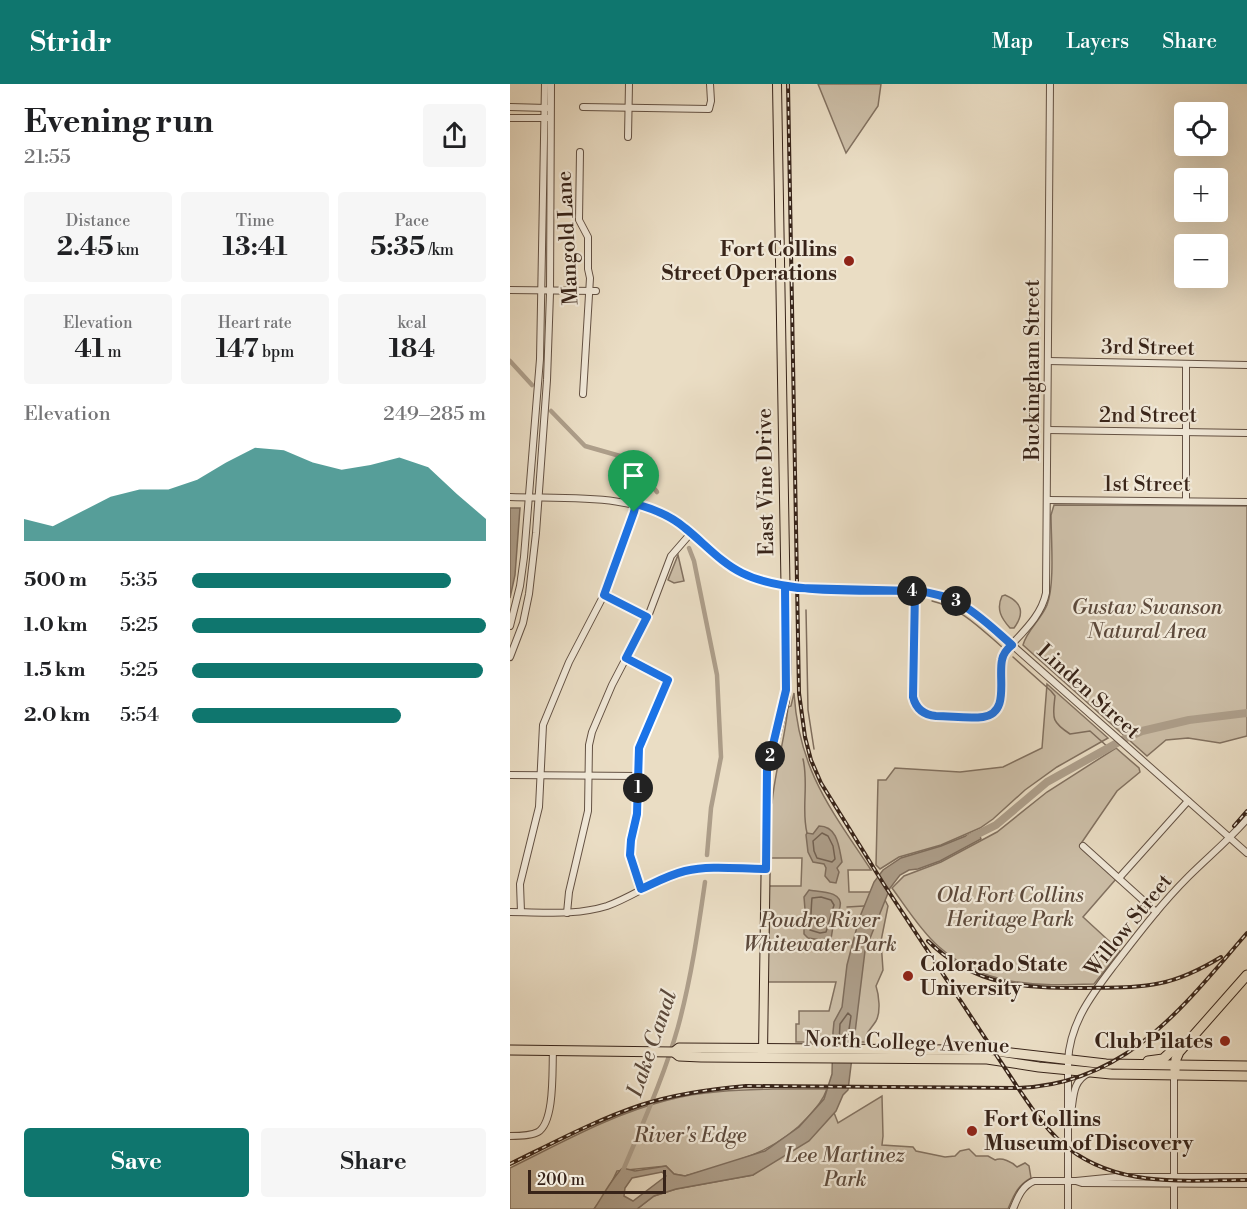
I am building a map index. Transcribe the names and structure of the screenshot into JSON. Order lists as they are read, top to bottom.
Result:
{
  "streets": {
    "highway": ["North College Avenue"],
    "main road": ["East Vine Drive"],
    "street": [
      "Mangold Lane",
      "3rd Street",
      "Buckingham Street",
      "2nd Street",
      "1st Street",
      "Linden Street",
      "Willow Street"
    ]
  },
  "crossings": [
    ["3rd Street", "Buckingham Street"],
    ["Buckingham Street", "2nd Street"],
    ["Buckingham Street", "1st Street"],
    ["Buckingham Street", "Linden Street"],
    ["East Vine Drive", "Linden Street"],
    ["East Vine Drive", "North College Avenue"],
    ["Linden Street", "Willow Street"],
    ["Willow Street", "North College Avenue"]
  ],
  "water": ["Lake Canal"],
  "parks": [
    "Gustav Swanson Natural Area",
    "Old Fort Collins Heritage Park",
    "Poudre River Whitewater Park",
    "River's Edge",
    "Lee Martinez Park"
  ],
  "places": [
    "Fort Collins Street Operations",
    "Colorado State University",
    "Club Pilates",
    "Fort Collins Museum of Discovery"
  ],
  "scale_bar": "200 m",
  "page": {
    "header": "Stridr",
    "nav": ["Map", "Layers", "Share"],
    "heading": ["Evening run", "21:55"],
    "map_buttons": ["+", "−"],
    "stats": [
      ["Distance", "2.45 km"],
      ["Time", "13:41"],
      ["Pace", "5:35 /km"],
      ["Elevation", "41 m"],
      ["Heart rate", "147 bpm"],
      ["kcal", "184"]
    ],
    "chart": ["Elevation", "249–285 m"],
    "list": [
      {
        "name": "500 m",
        "note": "5:35"
      },
      {
        "name": "1.0 km",
        "note": "5:25"
      },
      {
        "name": "1.5 km",
        "note": "5:25"
      },
      {
        "name": "2.0 km",
        "note": "5:54"
      }
    ],
    "pins": [
      "4",
      "3",
      "2",
      "1"
    ],
    "buttons": ["Save", "Share"],
    "scale": "200 m"
  }
}
